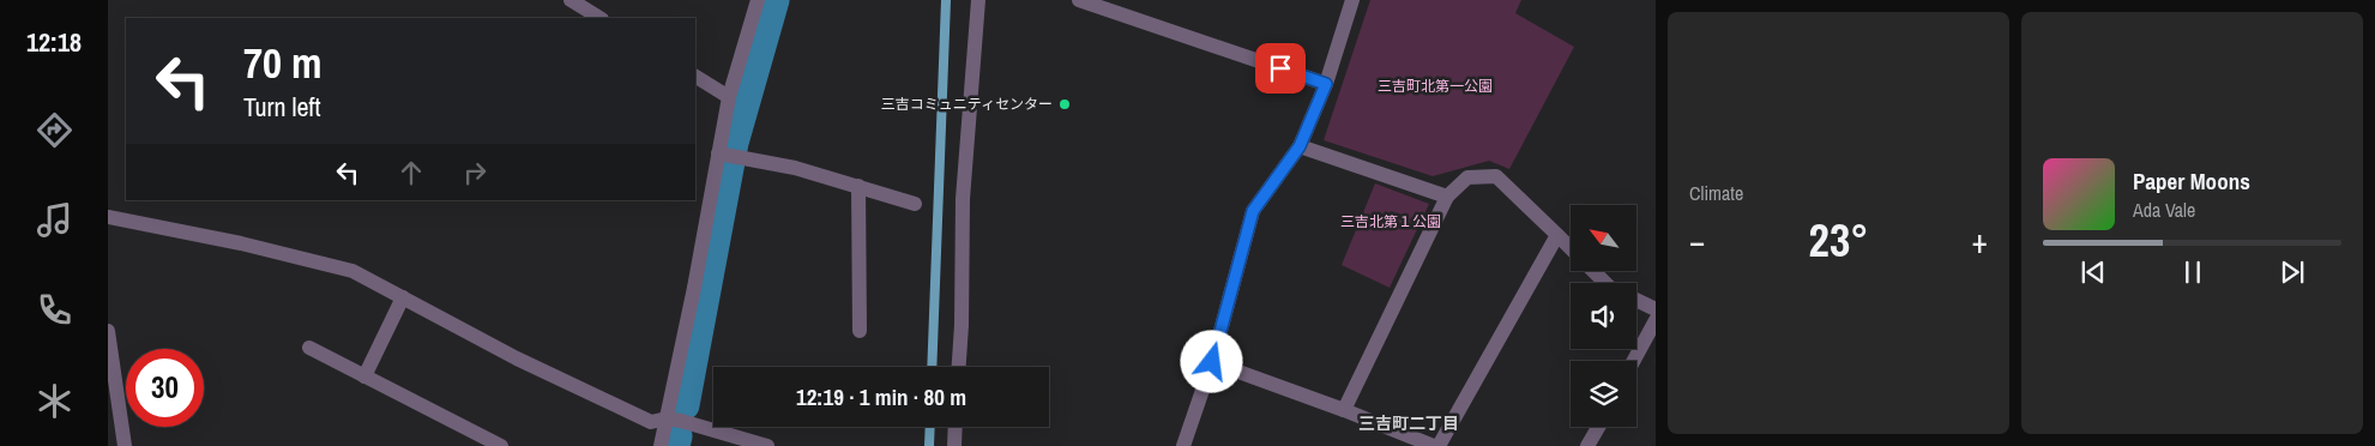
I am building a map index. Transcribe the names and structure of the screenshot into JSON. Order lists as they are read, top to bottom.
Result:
{
  "districts": ["三吉町二丁目"],
  "parks": ["三吉町北第一公園", "三吉北第１公園"],
  "places": ["三吉コミュニティセンター"],
  "north": "top left",
  "page": {
    "tabs": "12:18",
    "tile": "Climate",
    "turn": ["70 m", "Turn left"],
    "song": ["Paper Moons", "Ada Vale"],
    "heat": ["−", "23°", "+"],
    "limit": "30",
    "trip": "12:19 · 1 min · 80 m"
  }
}
